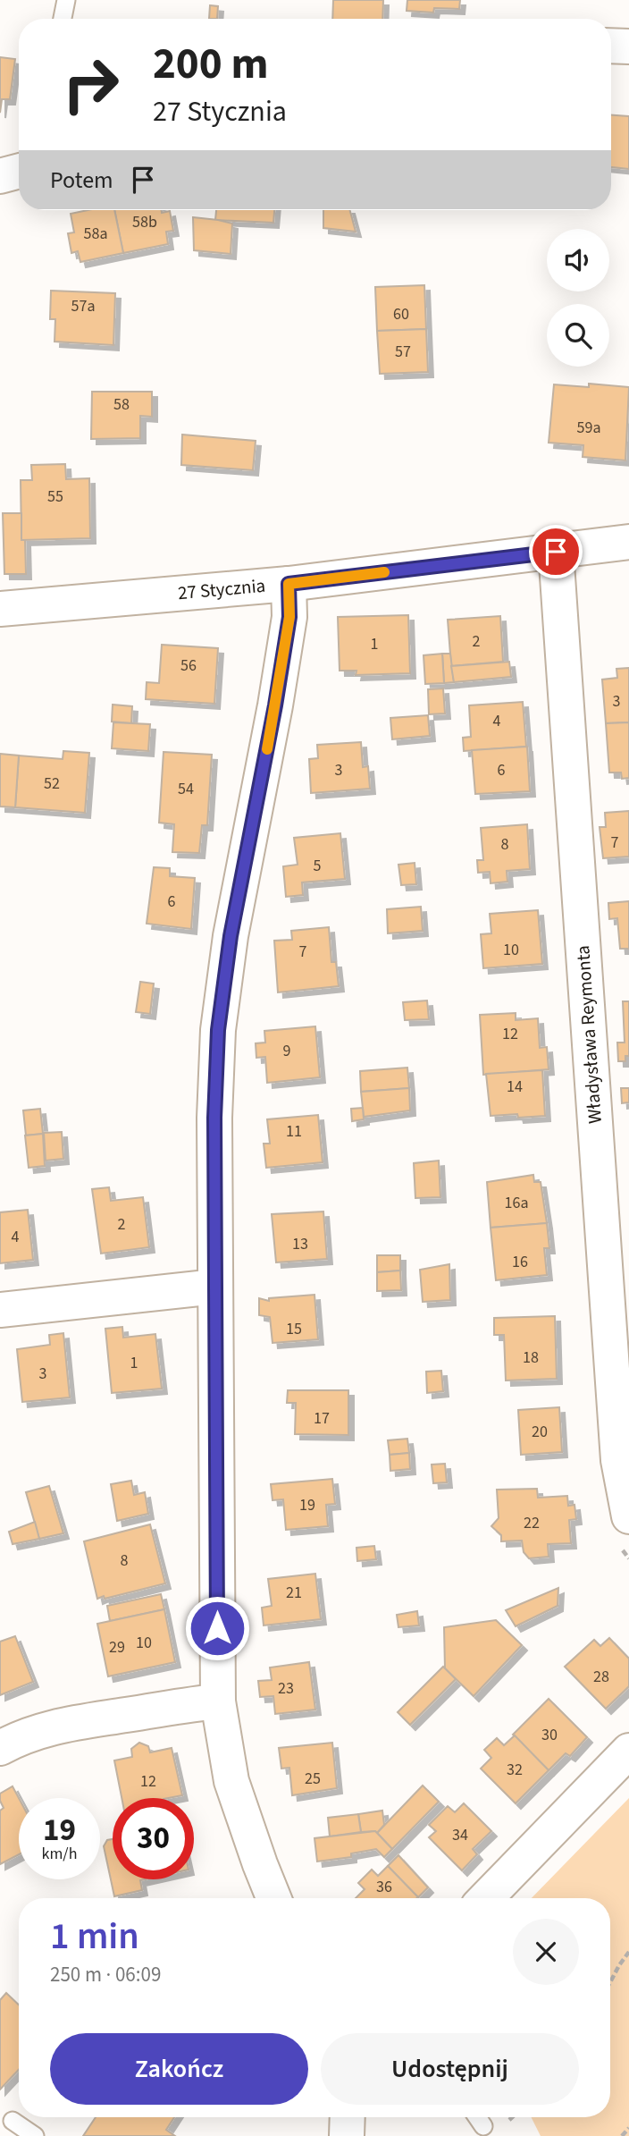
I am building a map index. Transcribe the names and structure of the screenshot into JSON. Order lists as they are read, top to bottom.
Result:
{
  "streets": {
    "street": ["27 Stycznia", "Władysława Reymonta"]
  },
  "crossings": [
    ["27 Stycznia", "Władysława Reymonta"]
  ],
  "house_numbers": [
    "58b",
    "58a",
    "57a",
    "60",
    "57",
    "58",
    "59a",
    "55",
    "2",
    "1",
    "56",
    "3",
    "4",
    "3",
    "6",
    "52",
    "54",
    "7",
    "8",
    "5",
    "6",
    "10",
    "7",
    "12",
    "9",
    "14",
    "11",
    "16a",
    "2",
    "4",
    "13",
    "16",
    "15",
    "18",
    "1",
    "3",
    "17",
    "20",
    "19",
    "22",
    "8",
    "21",
    "10",
    "29",
    "28",
    "23",
    "30",
    "32",
    "25",
    "12",
    "34",
    "36"
  ],
  "page": {
    "turn": ["200 m", "27 Stycznia"],
    "then": "Potem",
    "speed": "19 km/h",
    "limit": "30",
    "heading": ["1 min", "250 m · 06:09"],
    "buttons": ["Zakończ", "Udostępnij"]
  }
}
